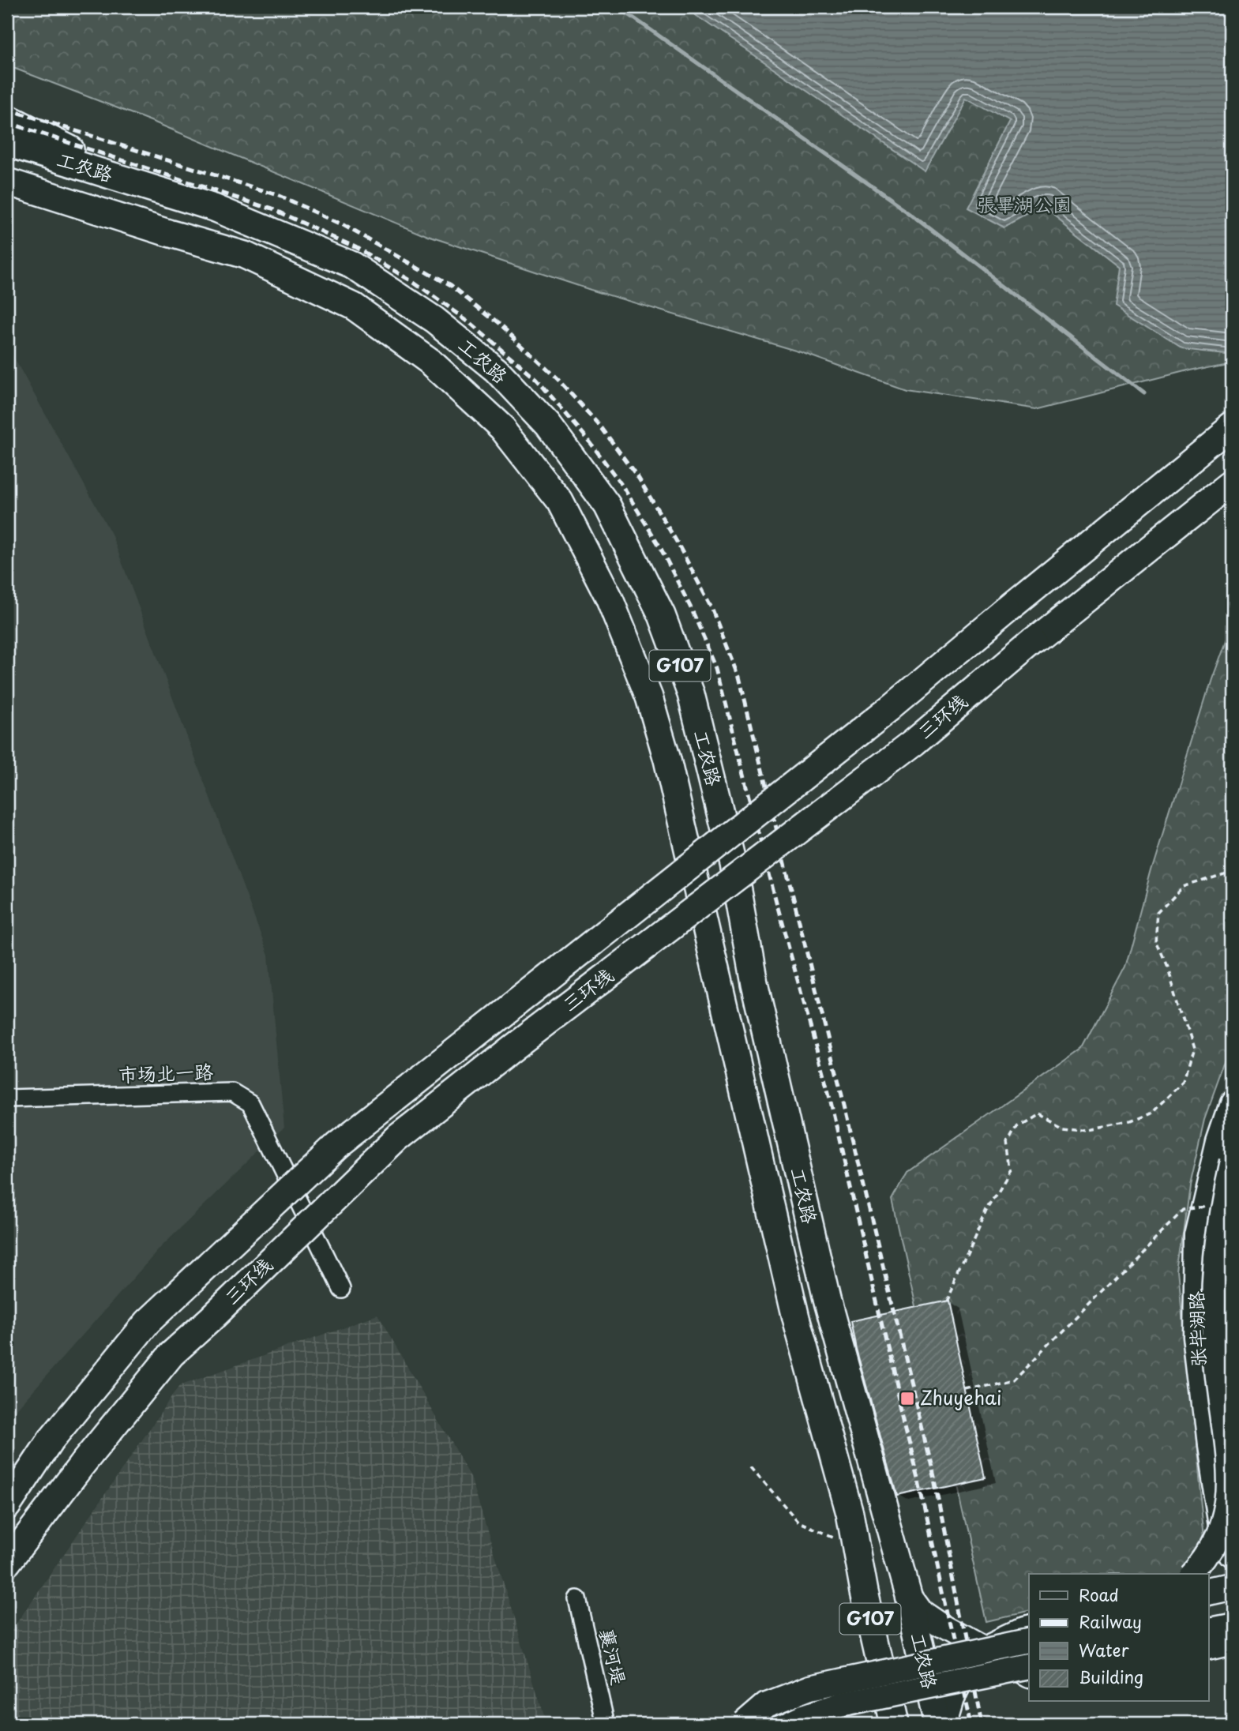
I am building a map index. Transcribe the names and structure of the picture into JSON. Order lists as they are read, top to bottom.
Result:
{
  "streets": {
    "highway": ["工农路", "G107", "三环线"],
    "main road": ["张毕湖路"],
    "street": ["市场北一路", "襄河堤"]
  },
  "parks": ["張畢湖公園"],
  "places": {
    "transit": ["Zhuyehai"]
  },
  "legend": [
    "Road",
    "Railway",
    "Water",
    "Building"
  ]
}
